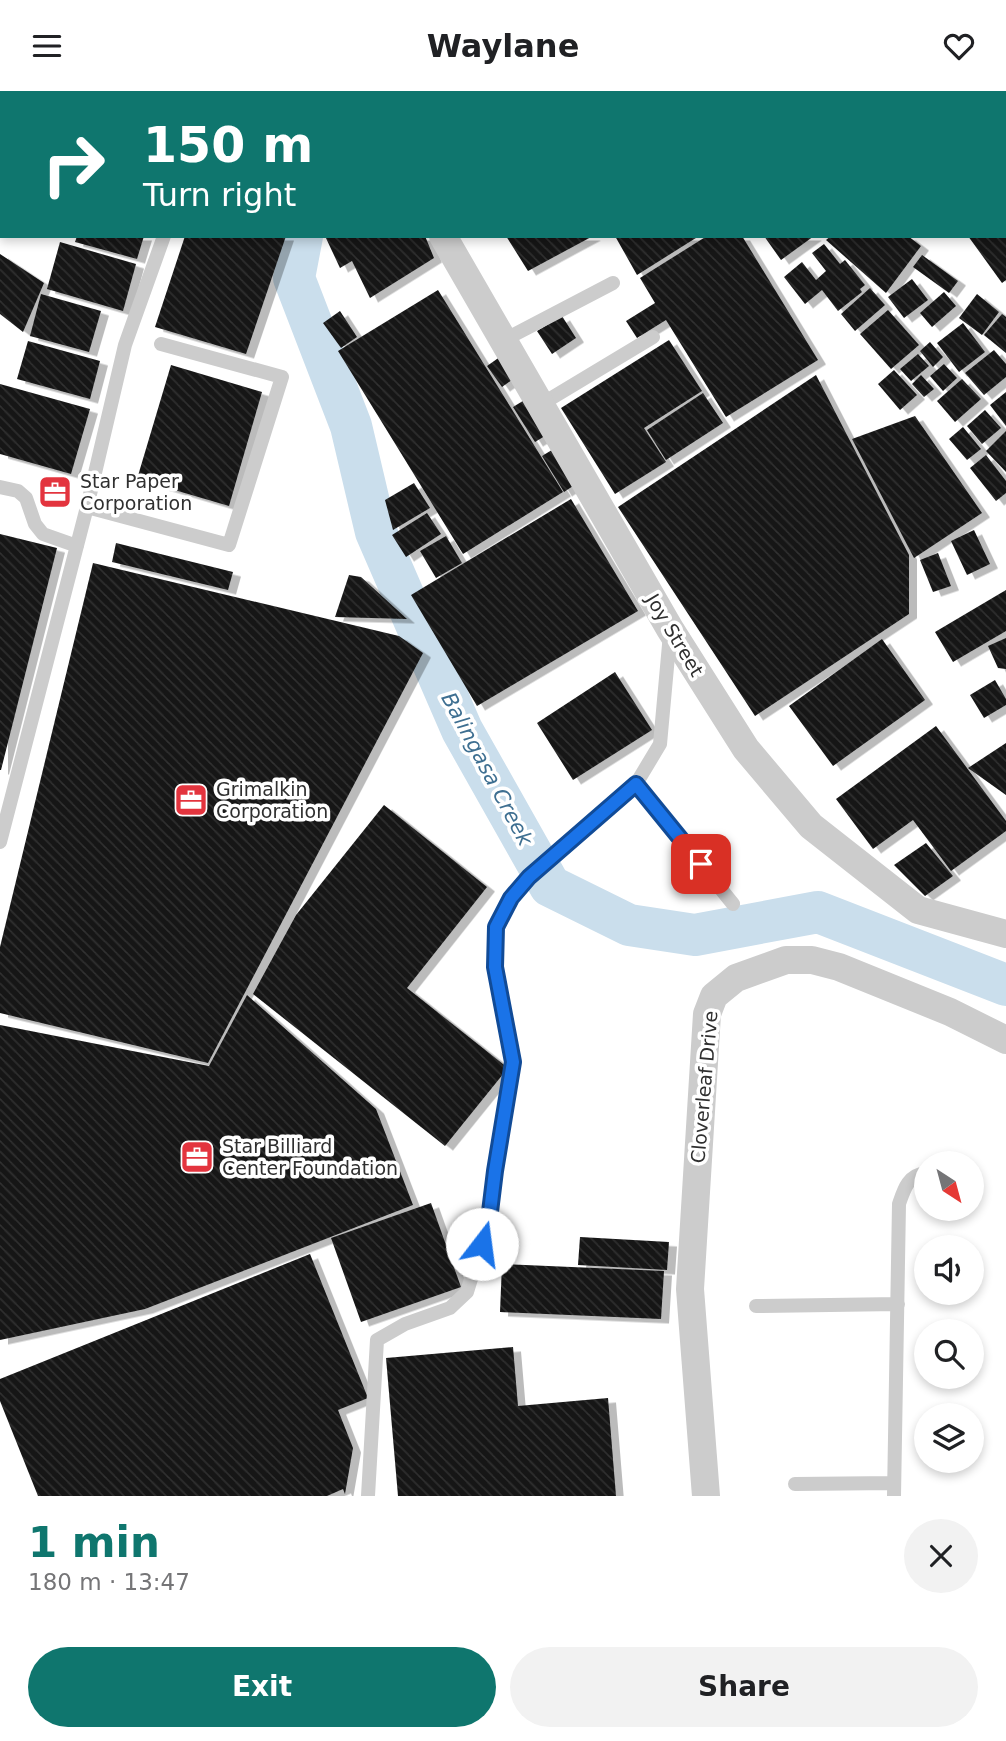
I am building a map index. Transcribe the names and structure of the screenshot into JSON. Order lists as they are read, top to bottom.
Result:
{
  "streets": {
    "street": ["Joy Street", "Cloverleaf Drive"]
  },
  "water": ["Balingasa Creek"],
  "places": {
    "office": ["Star Paper Corporation", "Grimalkin Corporation", "Star Billiard Center Foundation"]
  },
  "north": "bottom right",
  "page": {
    "header": "Waylane",
    "turn": ["150 m", "Turn right"],
    "heading": ["1 min", "180 m · 13:47"],
    "buttons": ["Exit", "Share"]
  }
}
